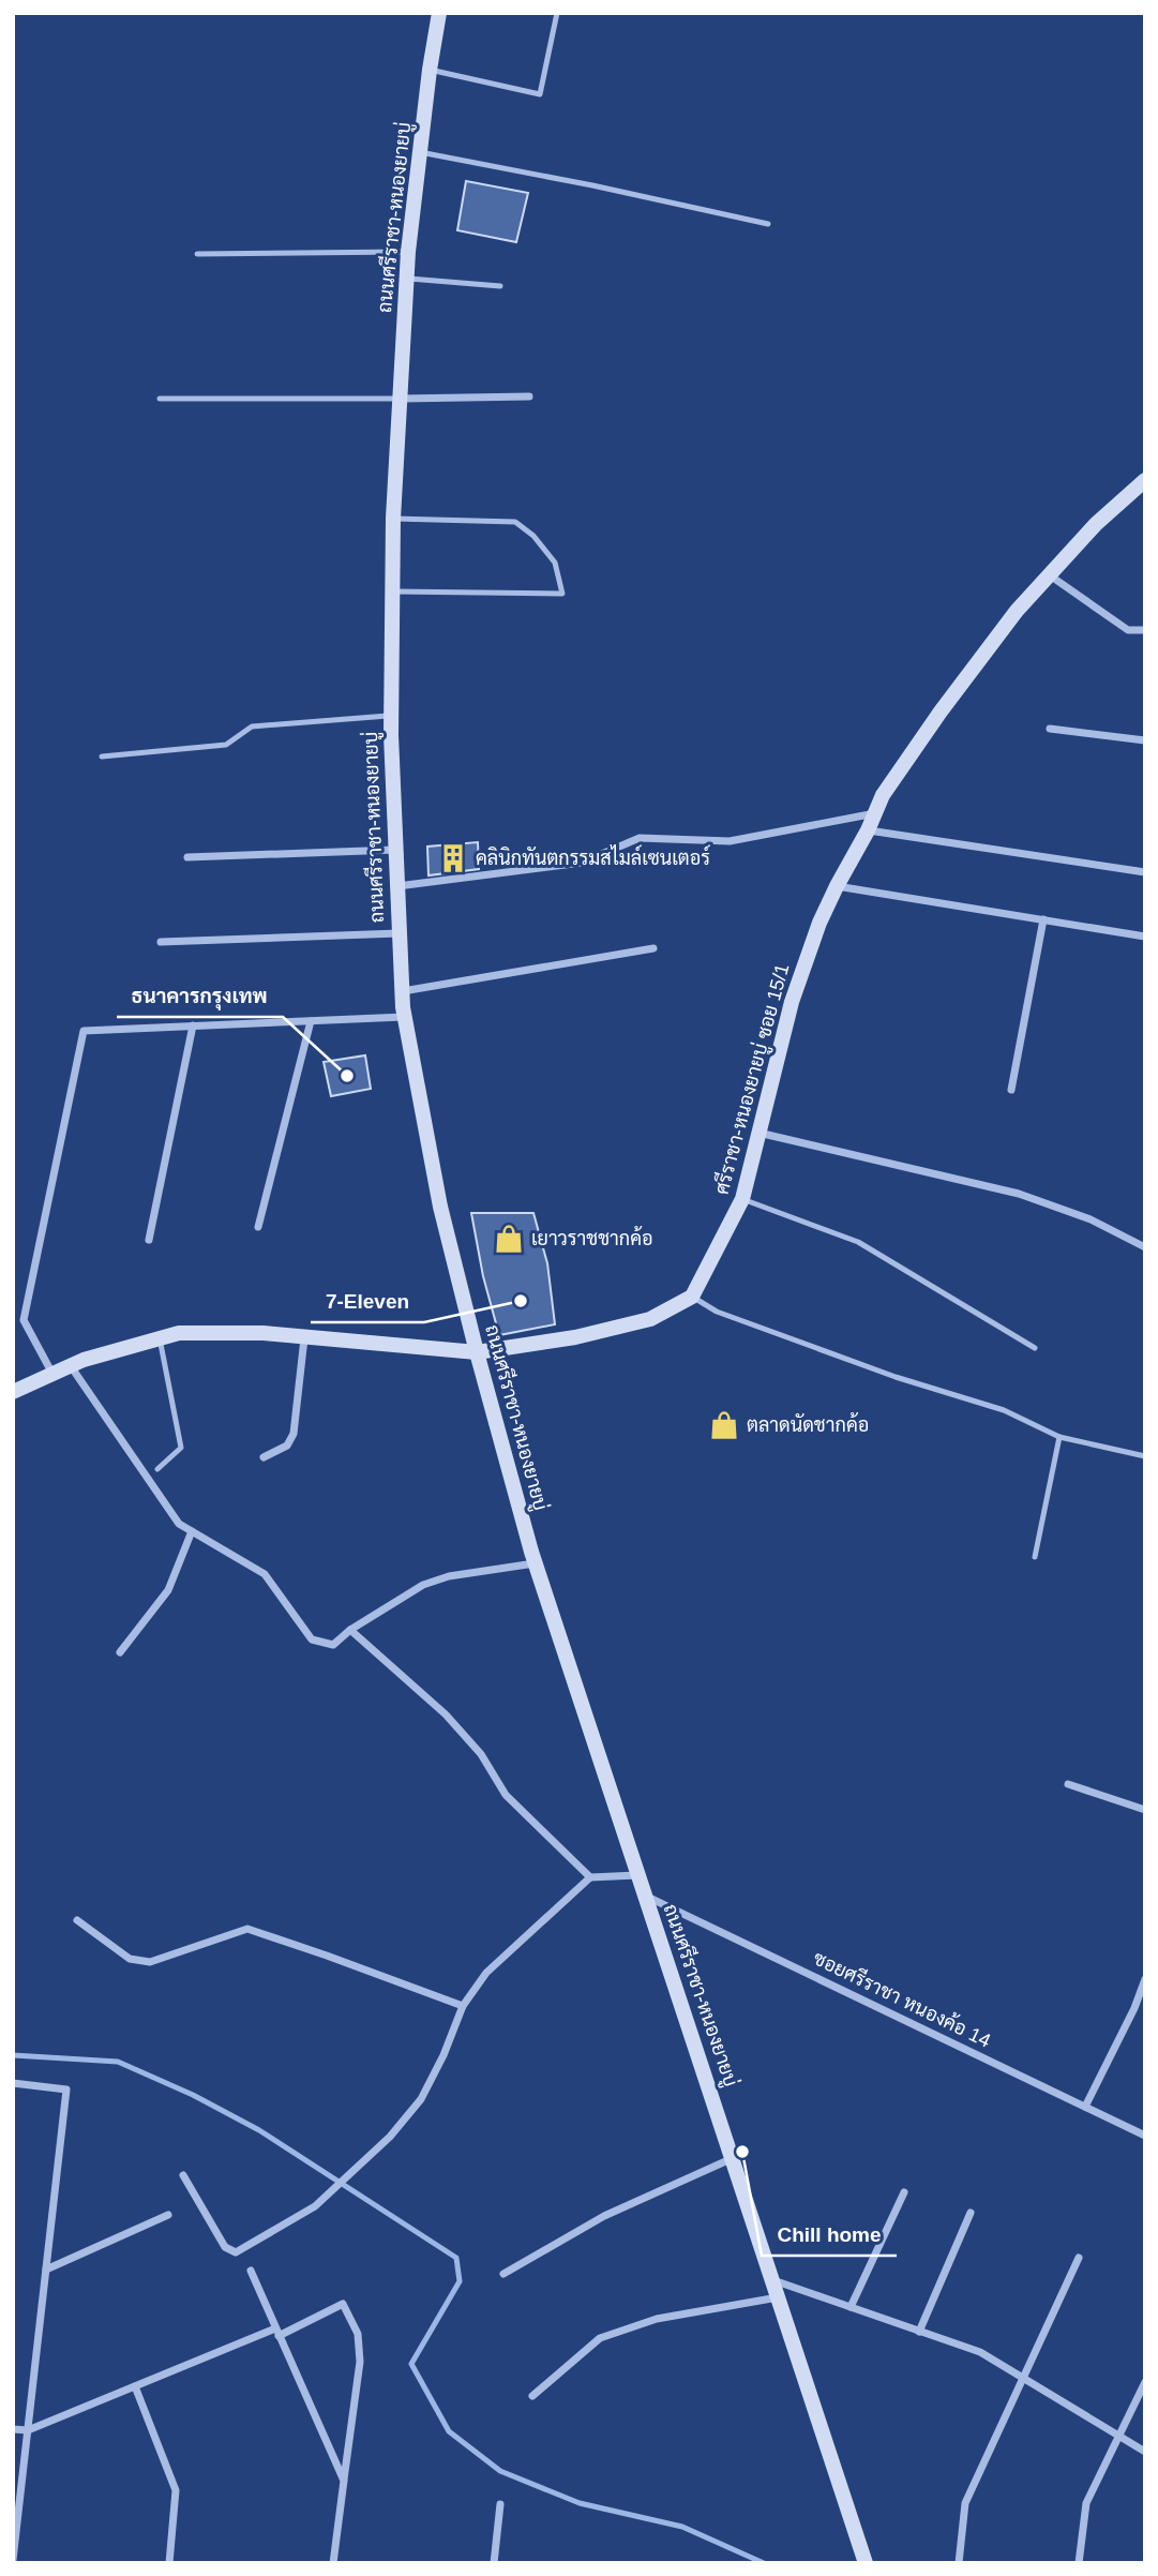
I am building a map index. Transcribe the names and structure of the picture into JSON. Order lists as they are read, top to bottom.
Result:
{
  "streets": {
    "main road": ["ถนนศรีราชา-หนองยายบู่", "ศรีราชา-หนองยายบู่ ซอย 15/1"],
    "street": ["ซอยศรีราชา หนองค้อ 14"]
  },
  "crossings": [
    ["ถนนศรีราชา-หนองยายบู่", "ซอยศรีราชา หนองค้อ 14"]
  ],
  "places": {
    "building": ["คลินิกทันตกรรมสไมล์เซนเตอร์"],
    "other": ["ธนาคารกรุงเทพ", "7-Eleven", "Chill home"],
    "shop": ["เยาวราชชากค้อ", "ตลาดนัดชากค้อ"]
  }
}
